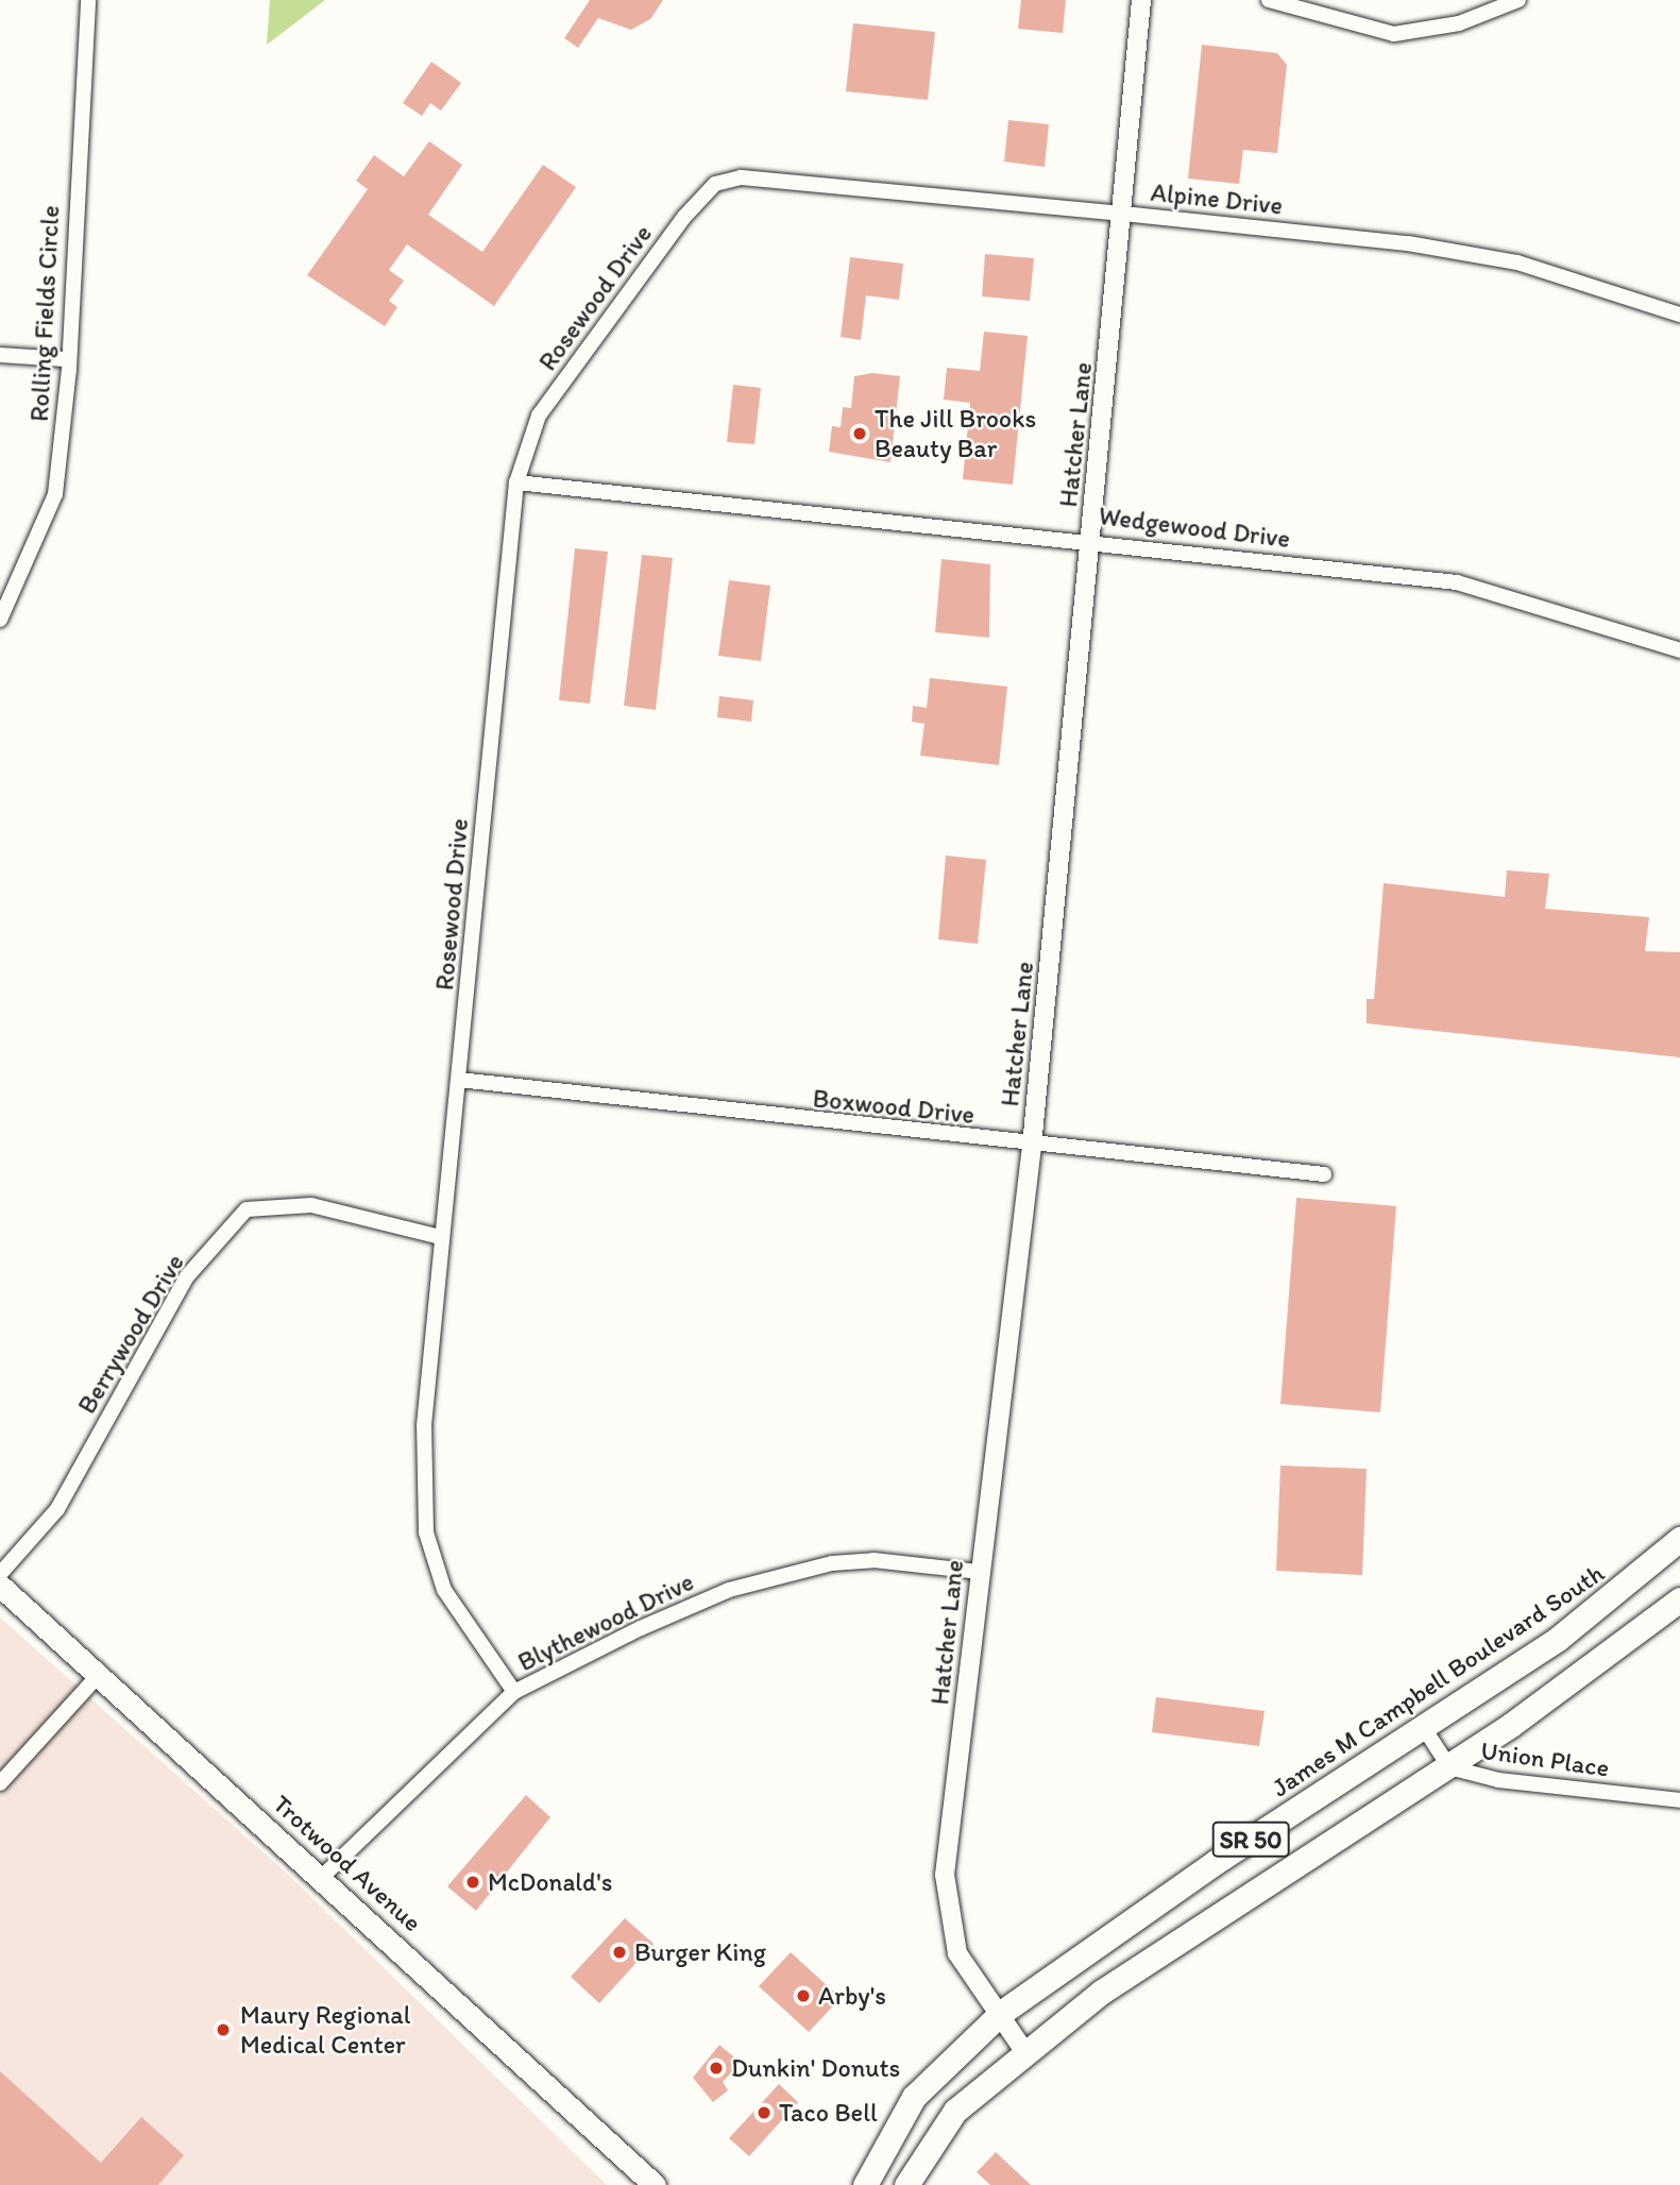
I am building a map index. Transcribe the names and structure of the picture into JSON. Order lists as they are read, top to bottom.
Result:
{
  "streets": {
    "main road": ["James M Campbell Boulevard South", "SR 50", "Trotwood Avenue"],
    "street": [
      "Alpine Drive",
      "Rosewood Drive",
      "Rolling Fields Circle",
      "Hatcher Lane",
      "Wedgewood Drive",
      "Boxwood Drive",
      "Berrywood Drive",
      "Blythewood Drive",
      "Union Place"
    ]
  },
  "crossings": [
    ["Alpine Drive", "Rosewood Drive"],
    ["Alpine Drive", "Hatcher Lane"],
    ["Rosewood Drive", "Wedgewood Drive"],
    ["Rosewood Drive", "Boxwood Drive"],
    ["Rosewood Drive", "Berrywood Drive"],
    ["Rosewood Drive", "Blythewood Drive"],
    ["Hatcher Lane", "Wedgewood Drive"],
    ["Hatcher Lane", "Boxwood Drive"],
    ["Hatcher Lane", "Blythewood Drive"],
    ["Hatcher Lane", "James M Campbell Boulevard South"],
    ["Blythewood Drive", "Trotwood Avenue"],
    ["James M Campbell Boulevard South", "Union Place"]
  ],
  "places": [
    "The Jill Brooks Beauty Bar",
    "McDonald's",
    "Burger King",
    "Arby's",
    "Maury Regional Medical Center",
    "Dunkin' Donuts",
    "Taco Bell"
  ]
}
